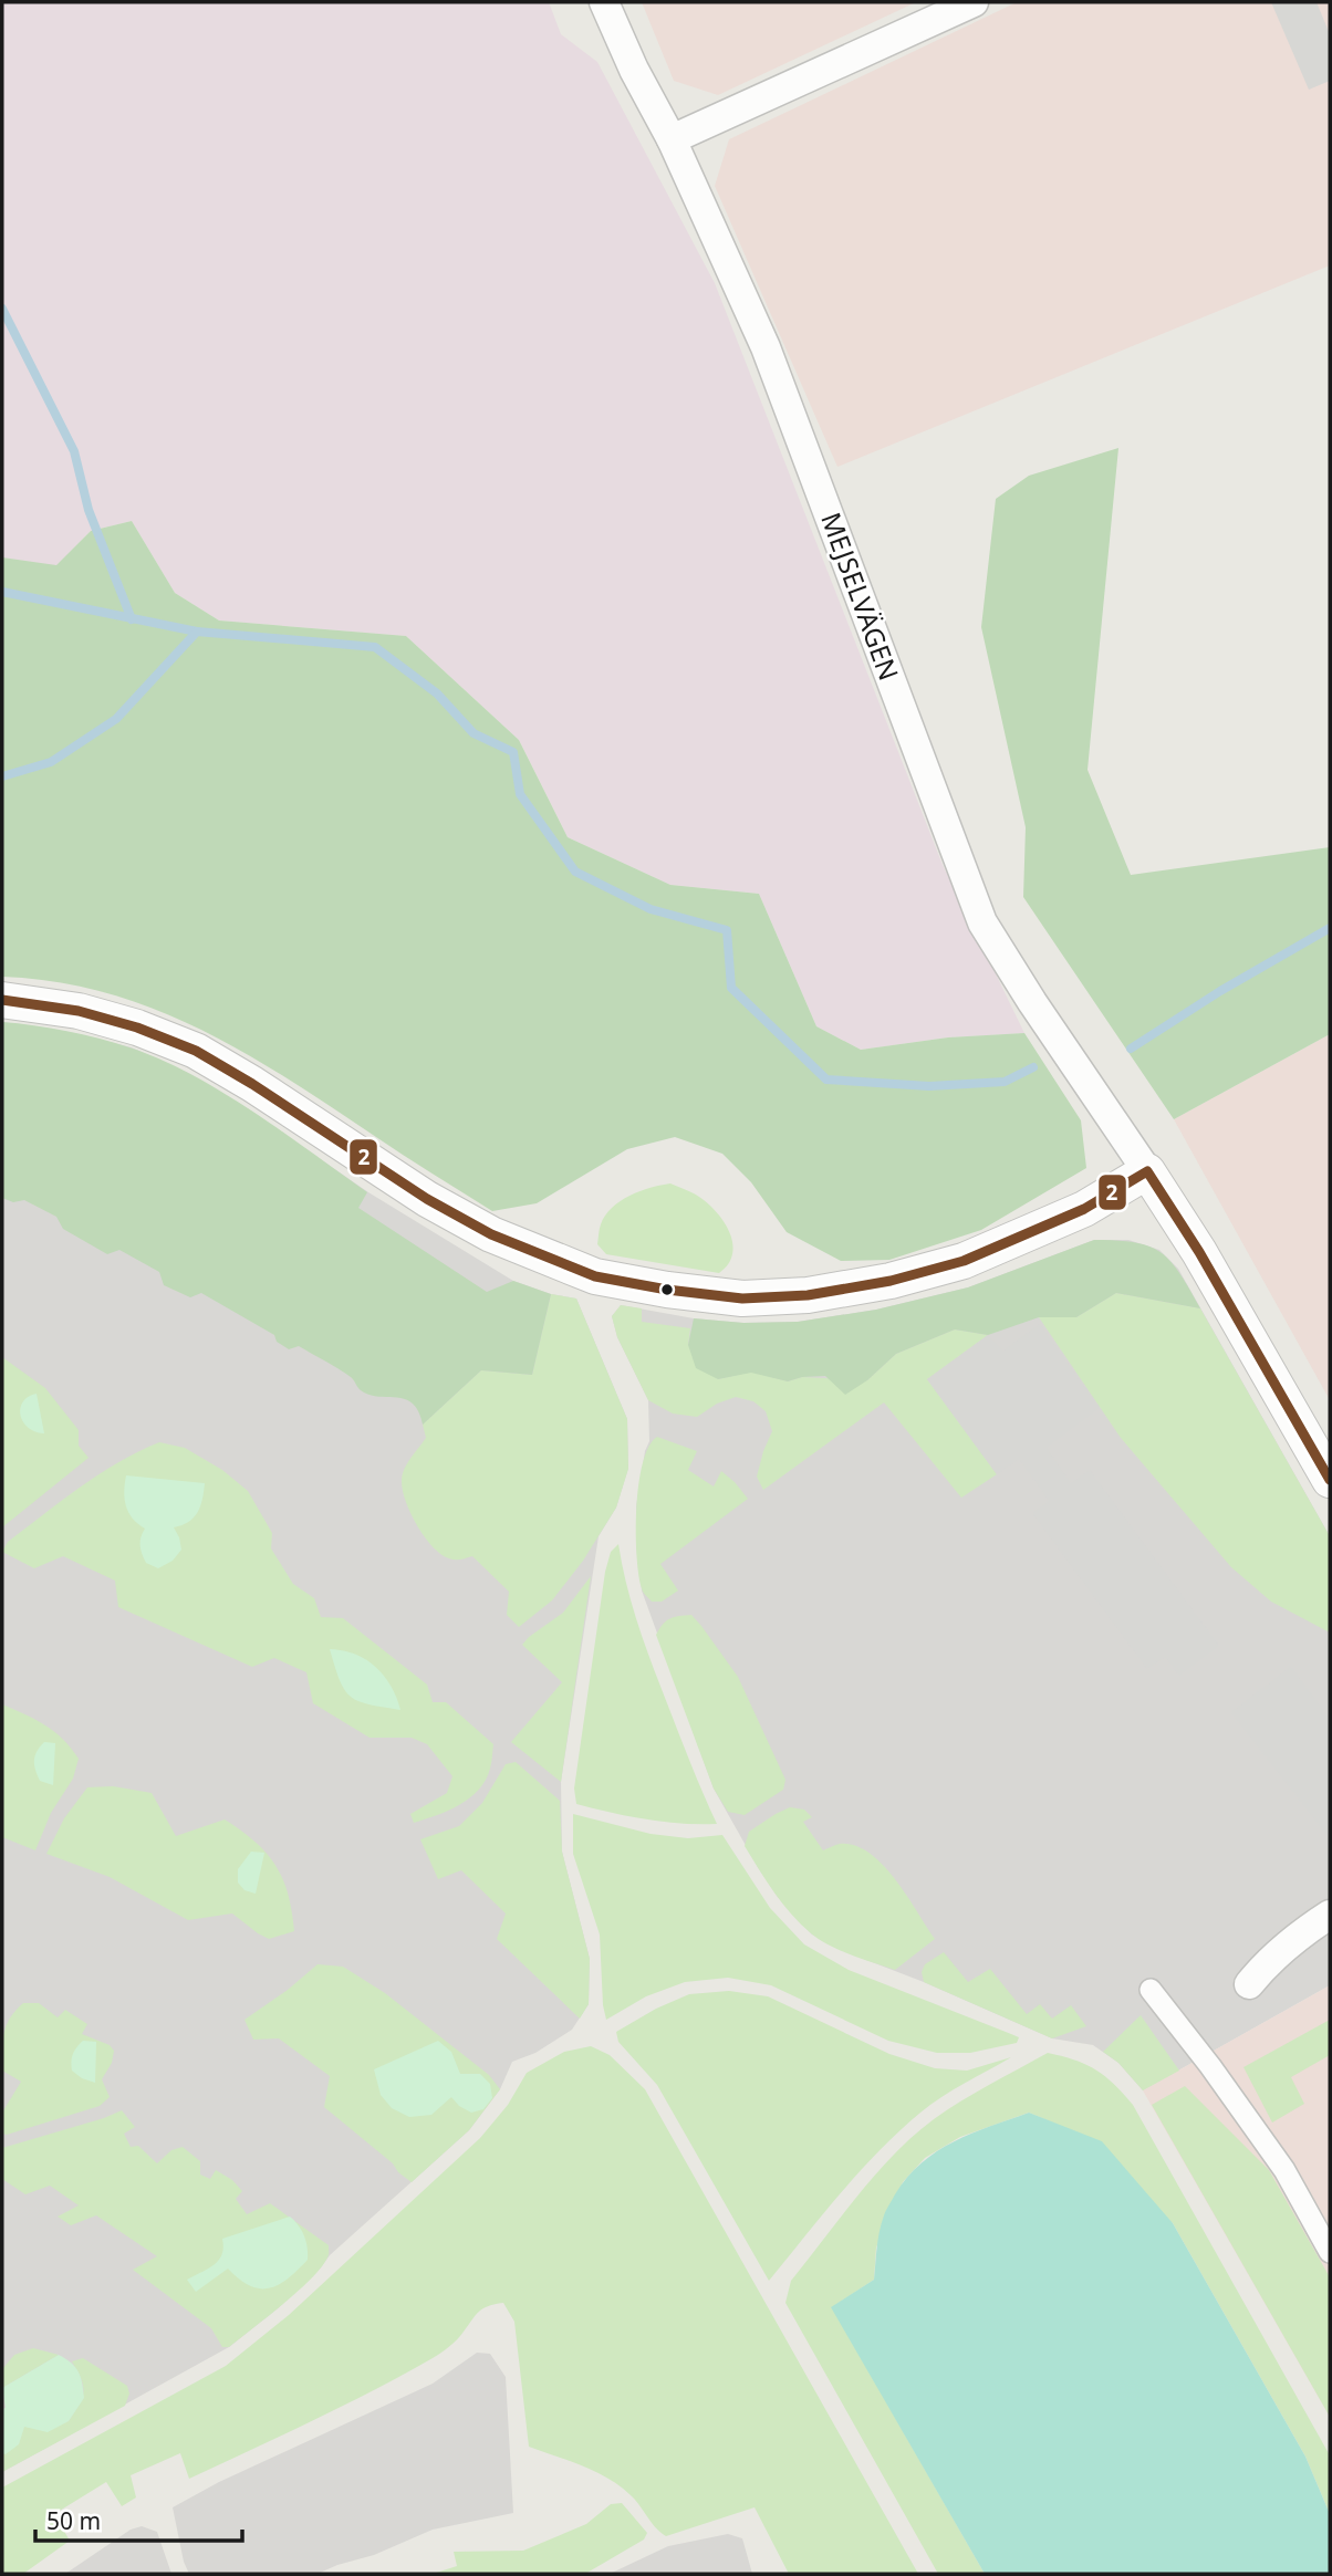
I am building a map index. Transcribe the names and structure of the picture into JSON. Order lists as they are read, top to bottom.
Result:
{
  "streets": {
    "street": ["MEJSELVÄGEN"]
  },
  "lines": ["transit line 2"],
  "scale_bar": "50 m"
}
